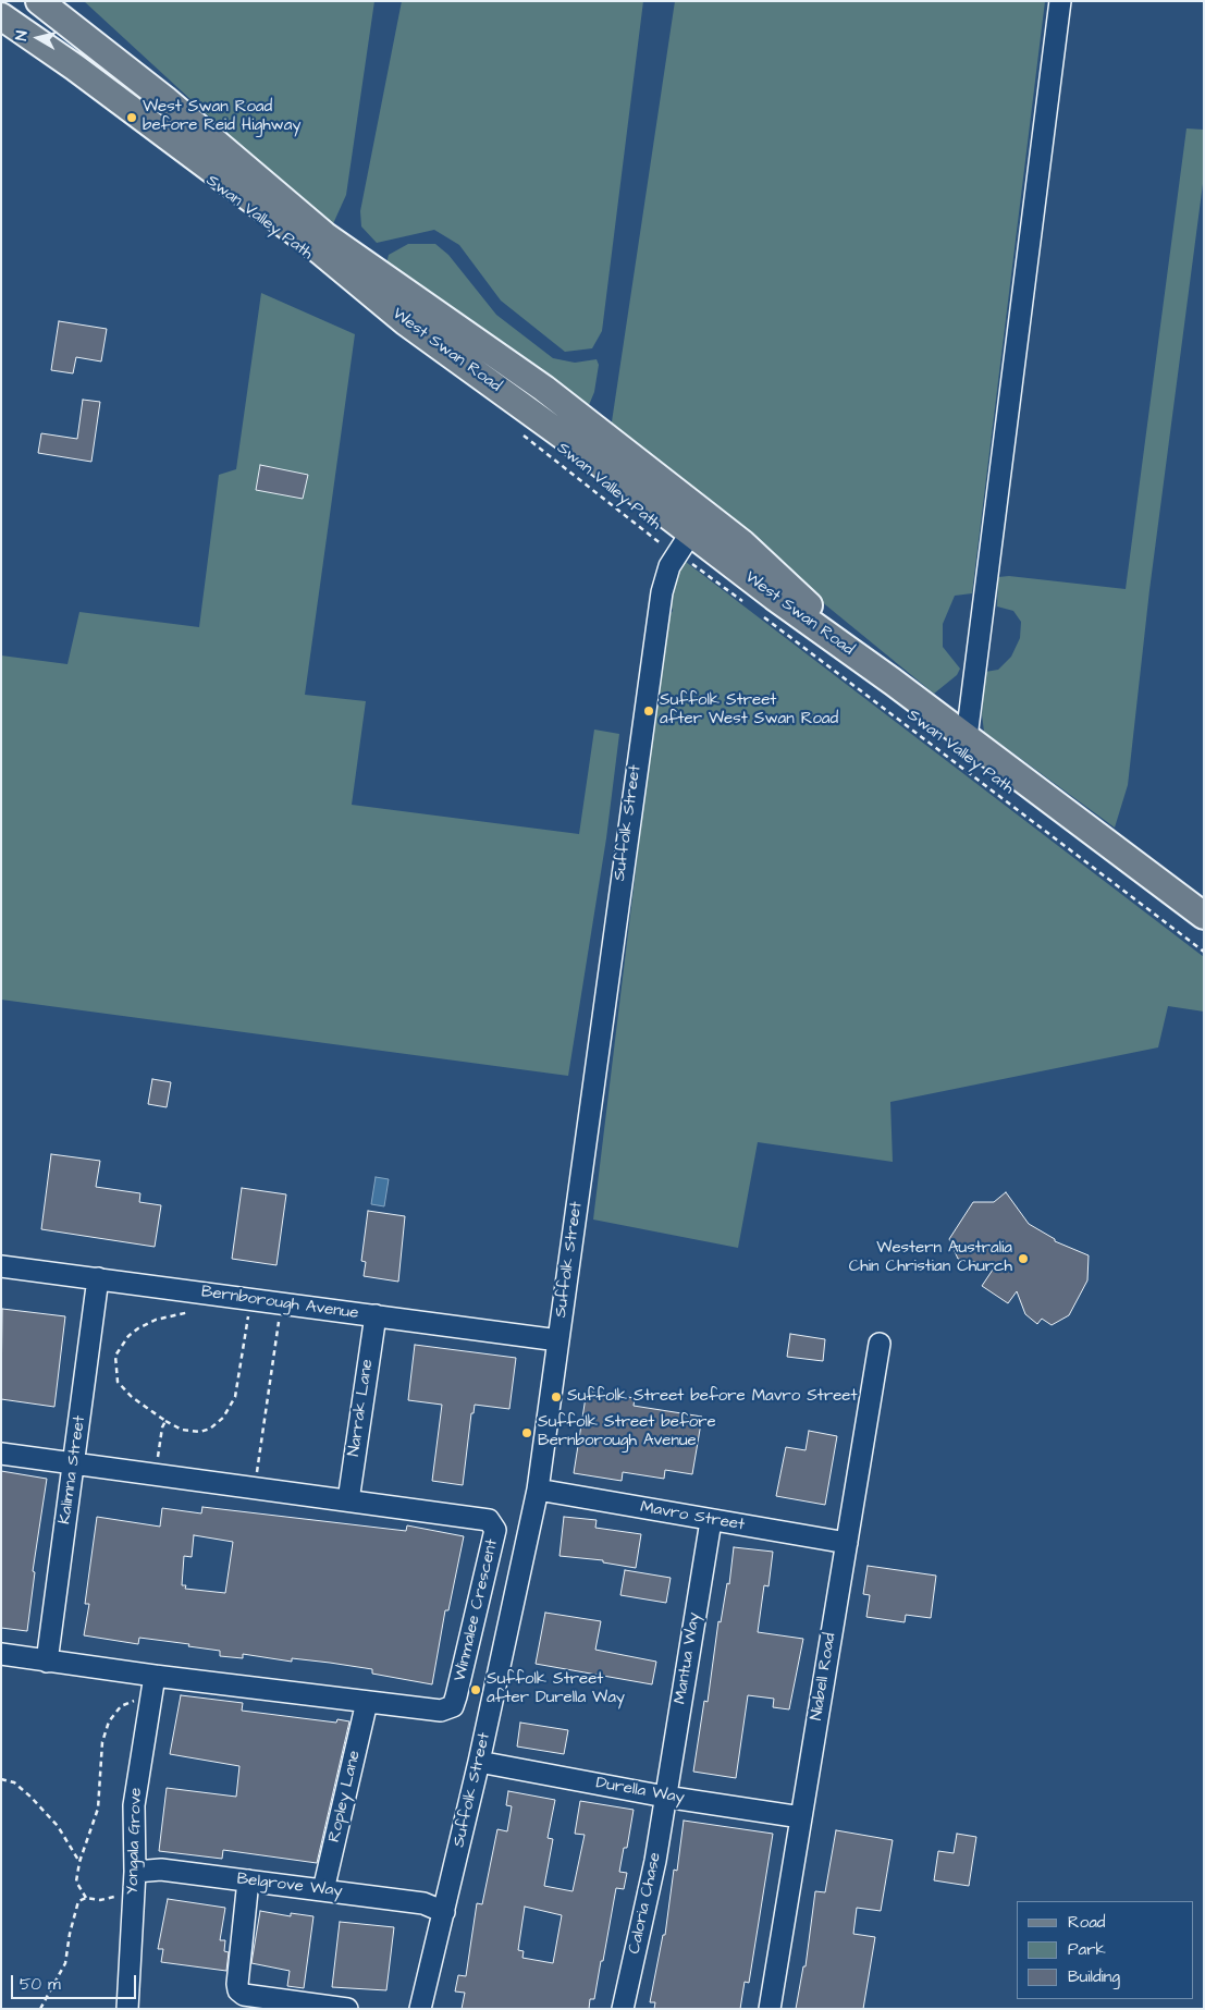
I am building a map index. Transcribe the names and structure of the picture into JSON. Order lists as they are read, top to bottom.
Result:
{
  "streets": {
    "main road": ["West Swan Road"],
    "street": [
      "Suffolk Street",
      "Bernborough Avenue",
      "Narrak Lane",
      "Kalimna Street",
      "Mavro Street",
      "Winmalee Crescent",
      "Mantua Way",
      "Niabell Road",
      "Durella Way",
      "Ropley Lane",
      "Yongala Grove",
      "Belgrove Way",
      "Caloria Chase"
    ],
    "path": ["Swan Valley Path"]
  },
  "crossings": [
    ["Swan Valley Path", "West Swan Road"],
    ["Swan Valley Path", "Suffolk Street"],
    ["West Swan Road", "Suffolk Street"],
    ["Suffolk Street", "Bernborough Avenue"],
    ["Suffolk Street", "Mavro Street"],
    ["Suffolk Street", "Durella Way"],
    ["Suffolk Street", "Belgrove Way"],
    ["Bernborough Avenue", "Narrak Lane"],
    ["Bernborough Avenue", "Kalimna Street"],
    ["Narrak Lane", "Winmalee Crescent"],
    ["Kalimna Street", "Winmalee Crescent"],
    ["Mavro Street", "Mantua Way"],
    ["Mavro Street", "Niabell Road"],
    ["Winmalee Crescent", "Ropley Lane"],
    ["Winmalee Crescent", "Yongala Grove"],
    ["Mantua Way", "Durella Way"],
    ["Mantua Way", "Caloria Chase"],
    ["Niabell Road", "Durella Way"],
    ["Durella Way", "Caloria Chase"],
    ["Ropley Lane", "Belgrove Way"],
    ["Yongala Grove", "Belgrove Way"]
  ],
  "places": [
    "West Swan Road before Reid Highway",
    "Suffolk Street after West Swan Road",
    "Western Australia Chin Christian Church",
    "Suffolk Street before Mavro Street",
    "Suffolk Street before Bernborough Avenue",
    "Suffolk Street after Durella Way"
  ],
  "legend": ["Road", "Park", "Building"],
  "scale_bar": "50 m",
  "north": "left"
}
